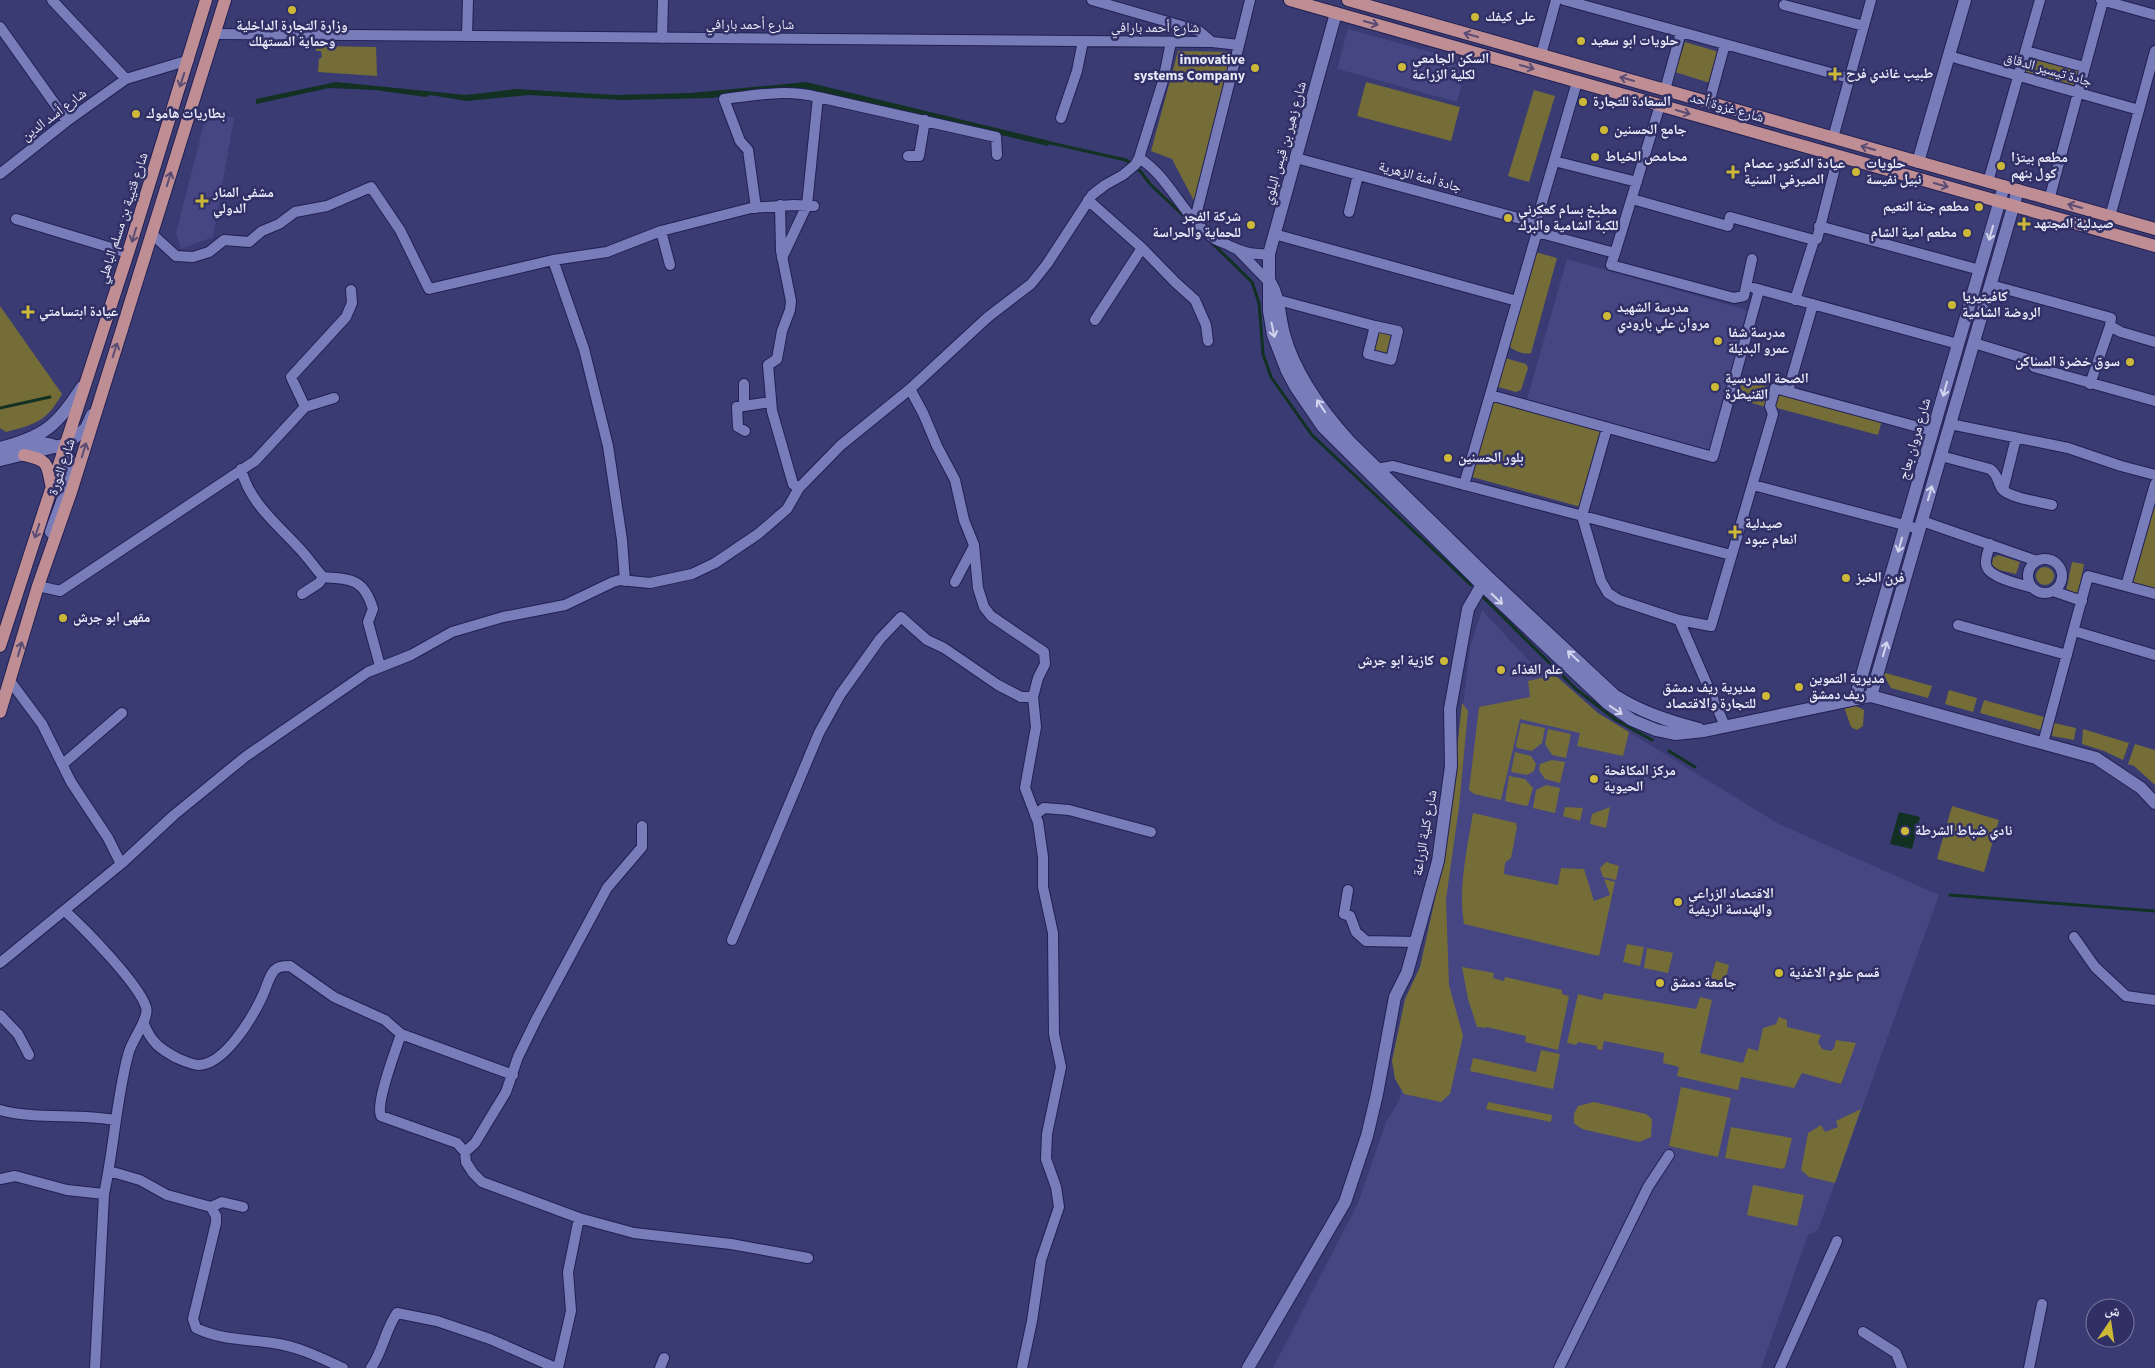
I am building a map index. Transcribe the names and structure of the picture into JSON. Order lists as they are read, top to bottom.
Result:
{
  "streets": {
    "main road": [
      "شارع غزوة أحد",
      "شارع زهير بن قيس البلوي",
      "شارع قتيبة بن مسلم الباهلي",
      "شارع مروان بعاج",
      "شارع الثورة",
      "شارع كلية الزراعة"
    ],
    "street": [
      "شارع أحمد بارافي",
      "جادة تيسير الدقاق",
      "شارع أسد الدين",
      "جادة أمنة الزهرية"
    ]
  },
  "crossings": [
    ["شارع غزوة أحد", "شارع زهير بن قيس البلوي"],
    ["شارع غزوة أحد", "شارع مروان بعاج"],
    ["شارع أسد الدين", "شارع قتيبة بن مسلم الباهلي"],
    ["شارع زهير بن قيس البلوي", "جادة أمنة الزهرية"],
    ["شارع زهير بن قيس البلوي", "شارع كلية الزراعة"],
    ["شارع قتيبة بن مسلم الباهلي", "شارع الثورة"]
  ],
  "places": {
    "other": [
      "وزارة التجارة الداخلية وحماية المستهلك",
      "على كيفك",
      "حلويات ابو سعيد",
      "السكن الجامعي لكلية الزراعة",
      "innovative systems Company",
      "السعادة للتجارة",
      "بطاريات هاموك",
      "جامع الحسنين",
      "محامص الخياط",
      "مطعم بيتزا كول بنهم",
      "حلويات نبيل نفيسة",
      "مطعم جنة النعيم",
      "مطبخ بسام كعكرني للكبة الشامية والبرك",
      "شركة الفجر للحماية والحراسة",
      "مطعم امية الشام",
      "كافيتيريا الروضة الشامية",
      "مدرسة الشهيد مروان علي بارودي",
      "مدرسة شفا عمرو البديلة",
      "سوق خضرة المساكن",
      "الصحة المدرسية القنيطرة",
      "بلور الحسنين",
      "فرن الخبز",
      "مقهى ابو جرش",
      "كازية ابو جرش",
      "علم الغذاء",
      "مديرية التموين ريف دمشق",
      "مديرية ريف دمشق للتجارة والاقتصاد",
      "مركز المكافحة الحيوية",
      "نادي ضباط الشرطة",
      "الاقتصاد الزراعي والهندسة الريفية",
      "قسم علوم الاغذية",
      "جامعة دمشق"
    ],
    "health": [
      "طبيب غاندي فرح",
      "عيادة الدكتور عصام الصيرفي السنية",
      "مشفى المنار الدولي",
      "صيدلية المجتهد",
      "عيادة ابتسامتي",
      "صيدلية انعام عبود"
    ]
  },
  "north": "top"
}
